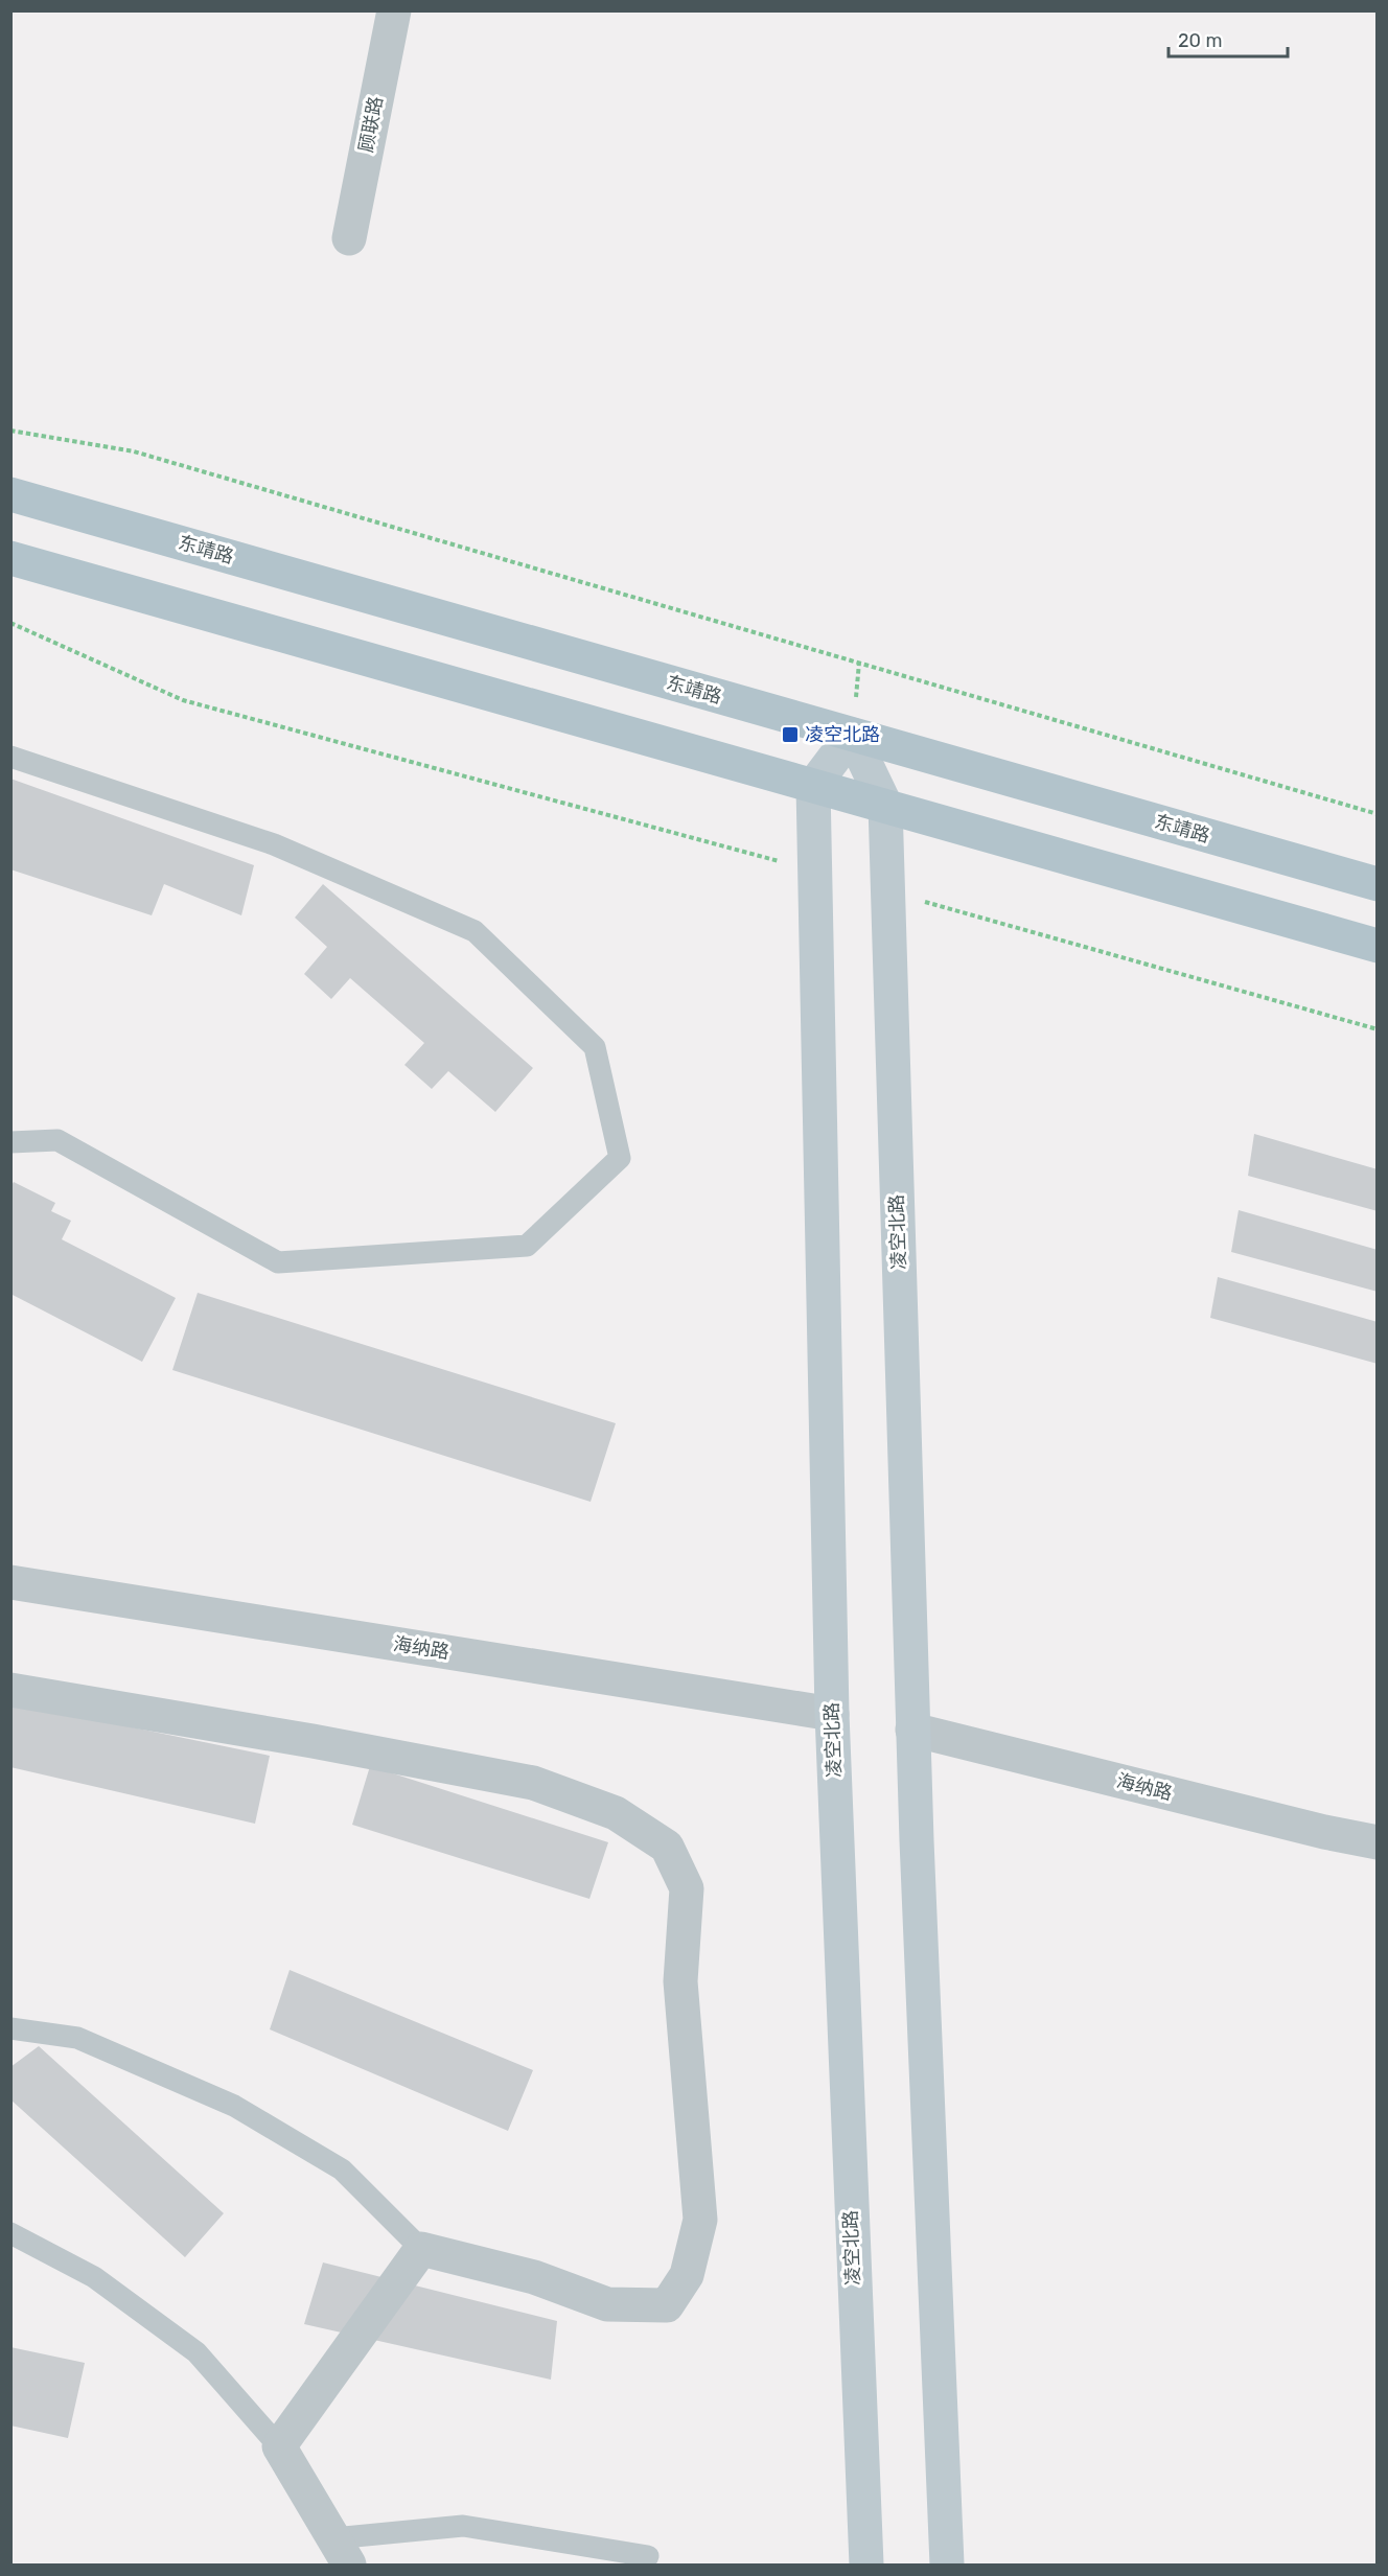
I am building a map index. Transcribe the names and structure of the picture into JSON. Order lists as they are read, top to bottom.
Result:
{
  "streets": {
    "main road": ["东靖路", "凌空北路"],
    "street": ["顾联路", "海纳路"]
  },
  "crossings": [
    ["东靖路", "凌空北路"],
    ["凌空北路", "海纳路"]
  ],
  "places": {
    "transit": ["凌空北路"]
  },
  "scale_bar": "20 m"
}
